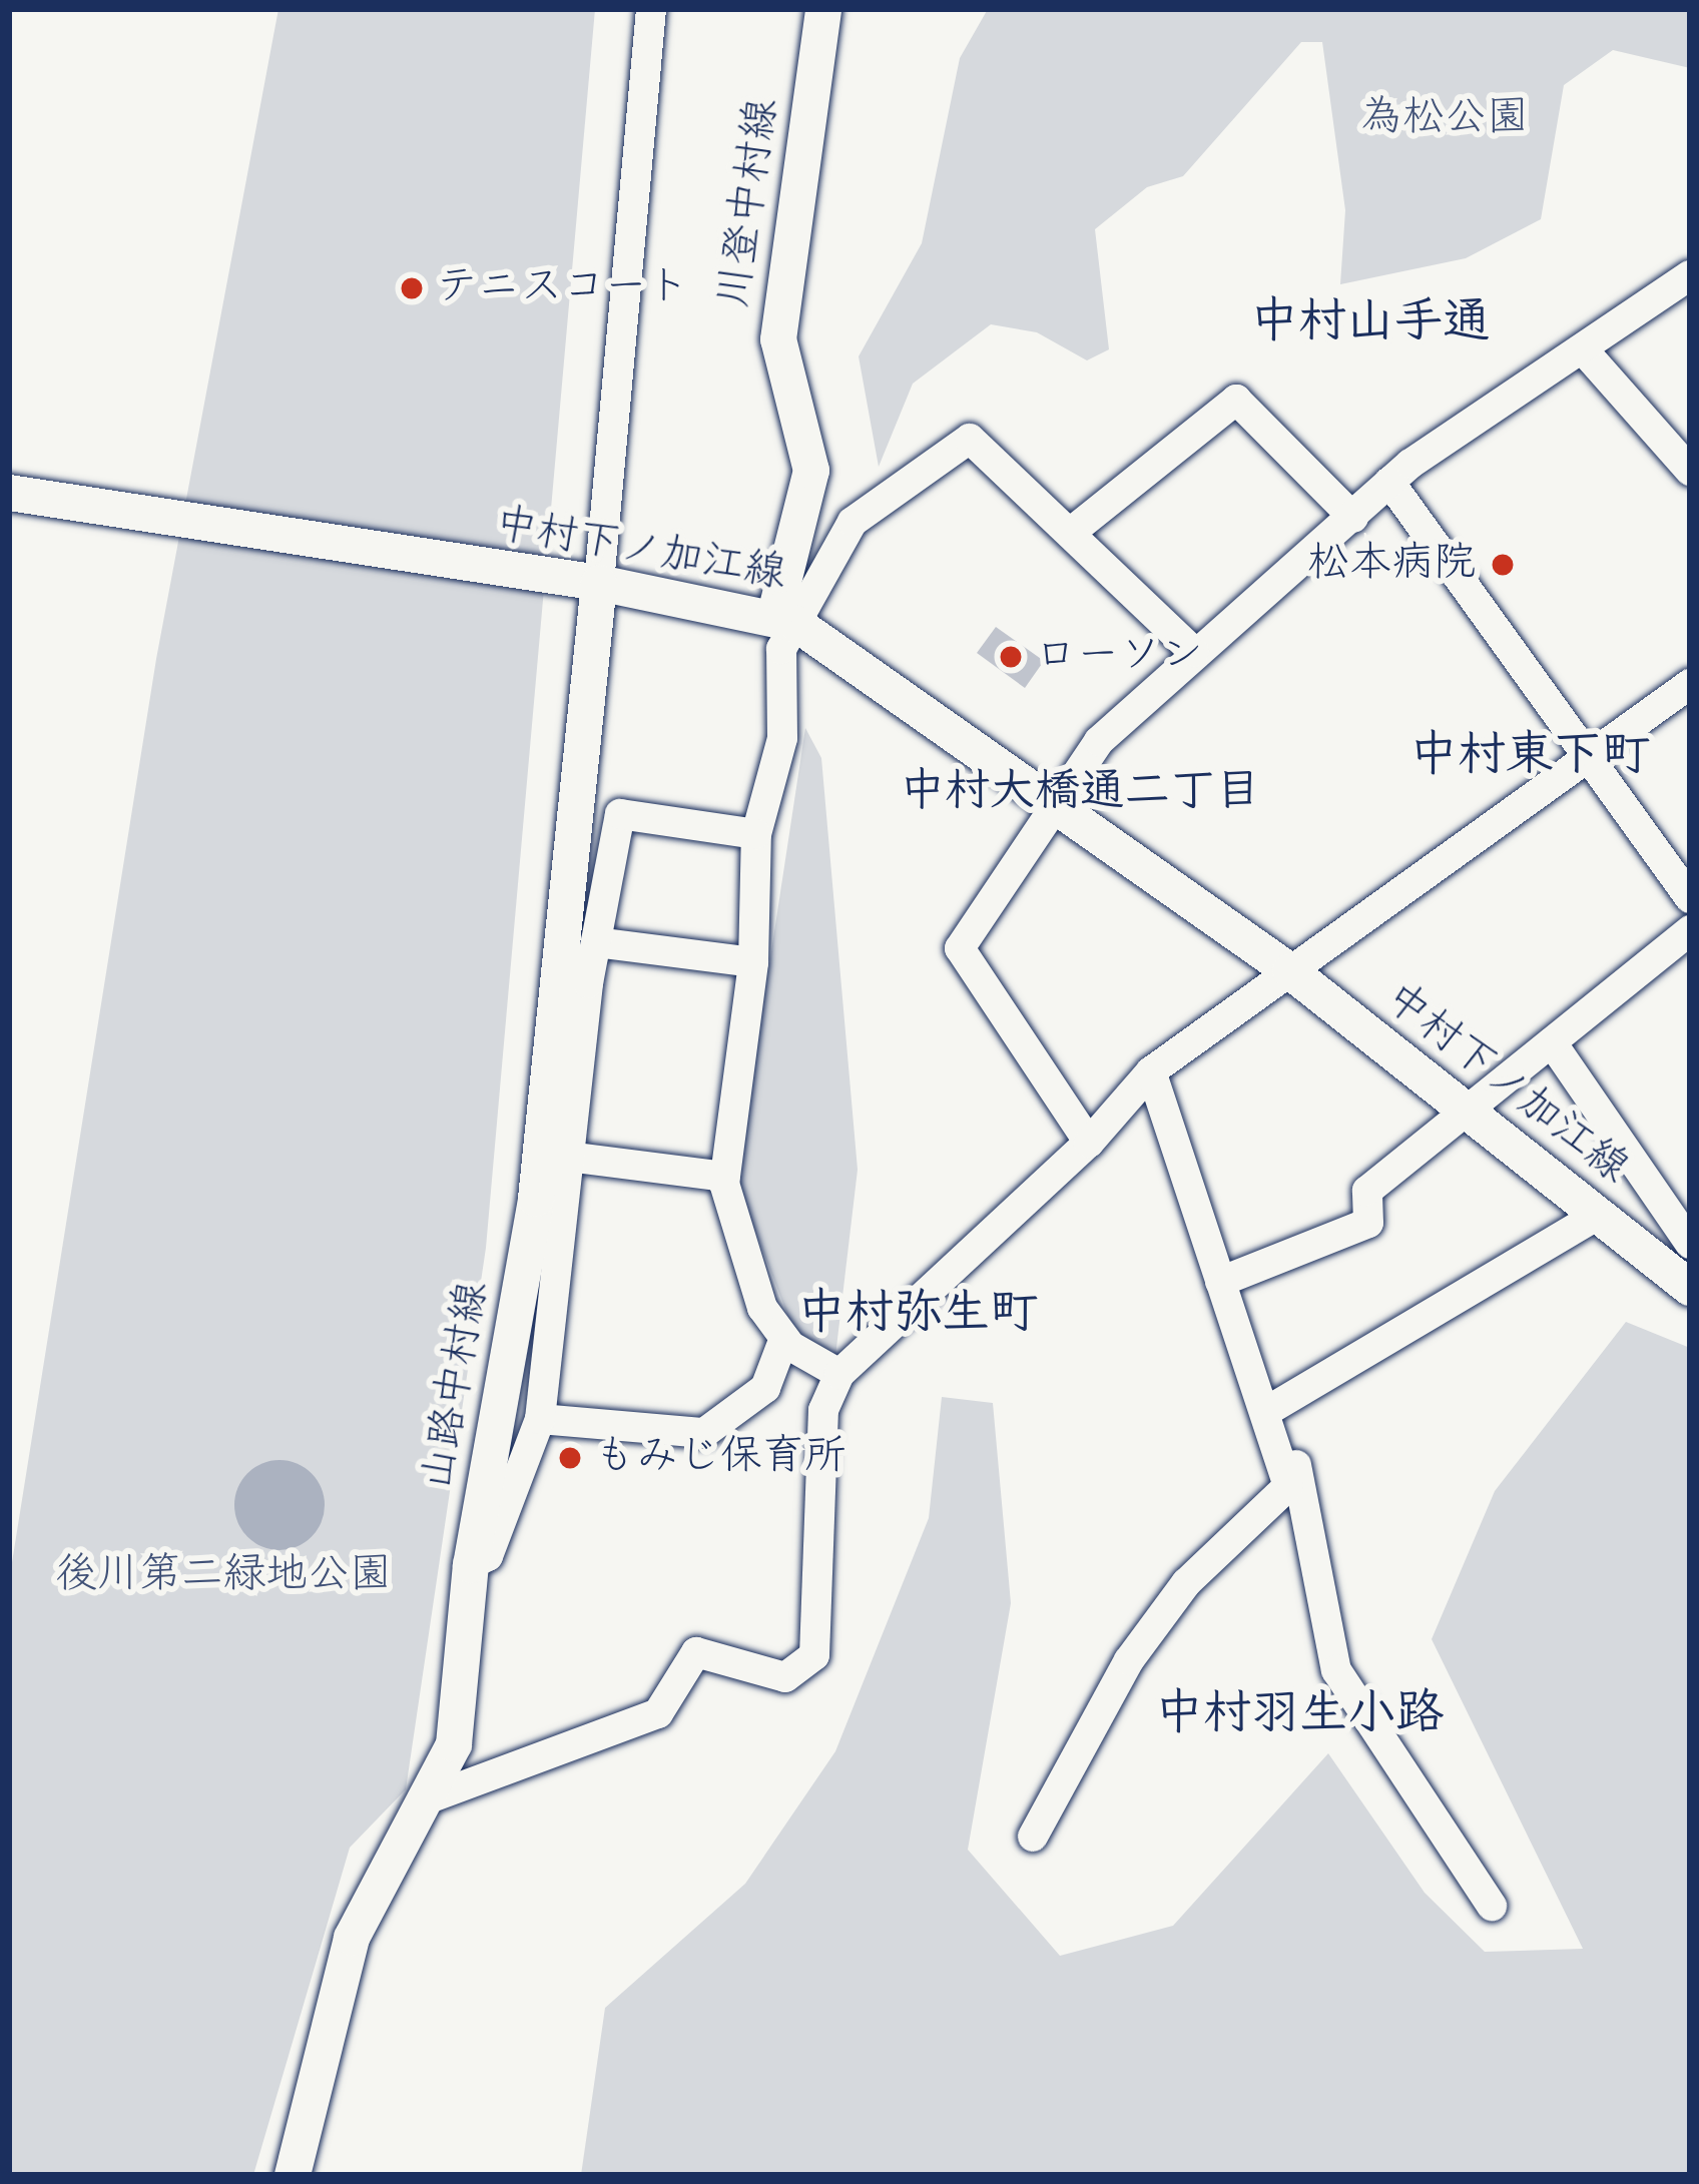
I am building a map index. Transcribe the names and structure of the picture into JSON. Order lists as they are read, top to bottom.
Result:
{
  "streets": {
    "main road": ["川登中村線", "中村下ノ加江線", "山路中村線"]
  },
  "crossings": [
    ["川登中村線", "中村下ノ加江線"],
    ["中村下ノ加江線", "山路中村線"]
  ],
  "districts": [
    "中村山手通",
    "中村東下町",
    "中村大橋通二丁目",
    "中村弥生町",
    "中村羽生小路"
  ],
  "parks": ["為松公園", "後川第二緑地公園"],
  "places": [
    "テニスコート",
    "松本病院",
    "ローソン",
    "もみじ保育所"
  ]
}
